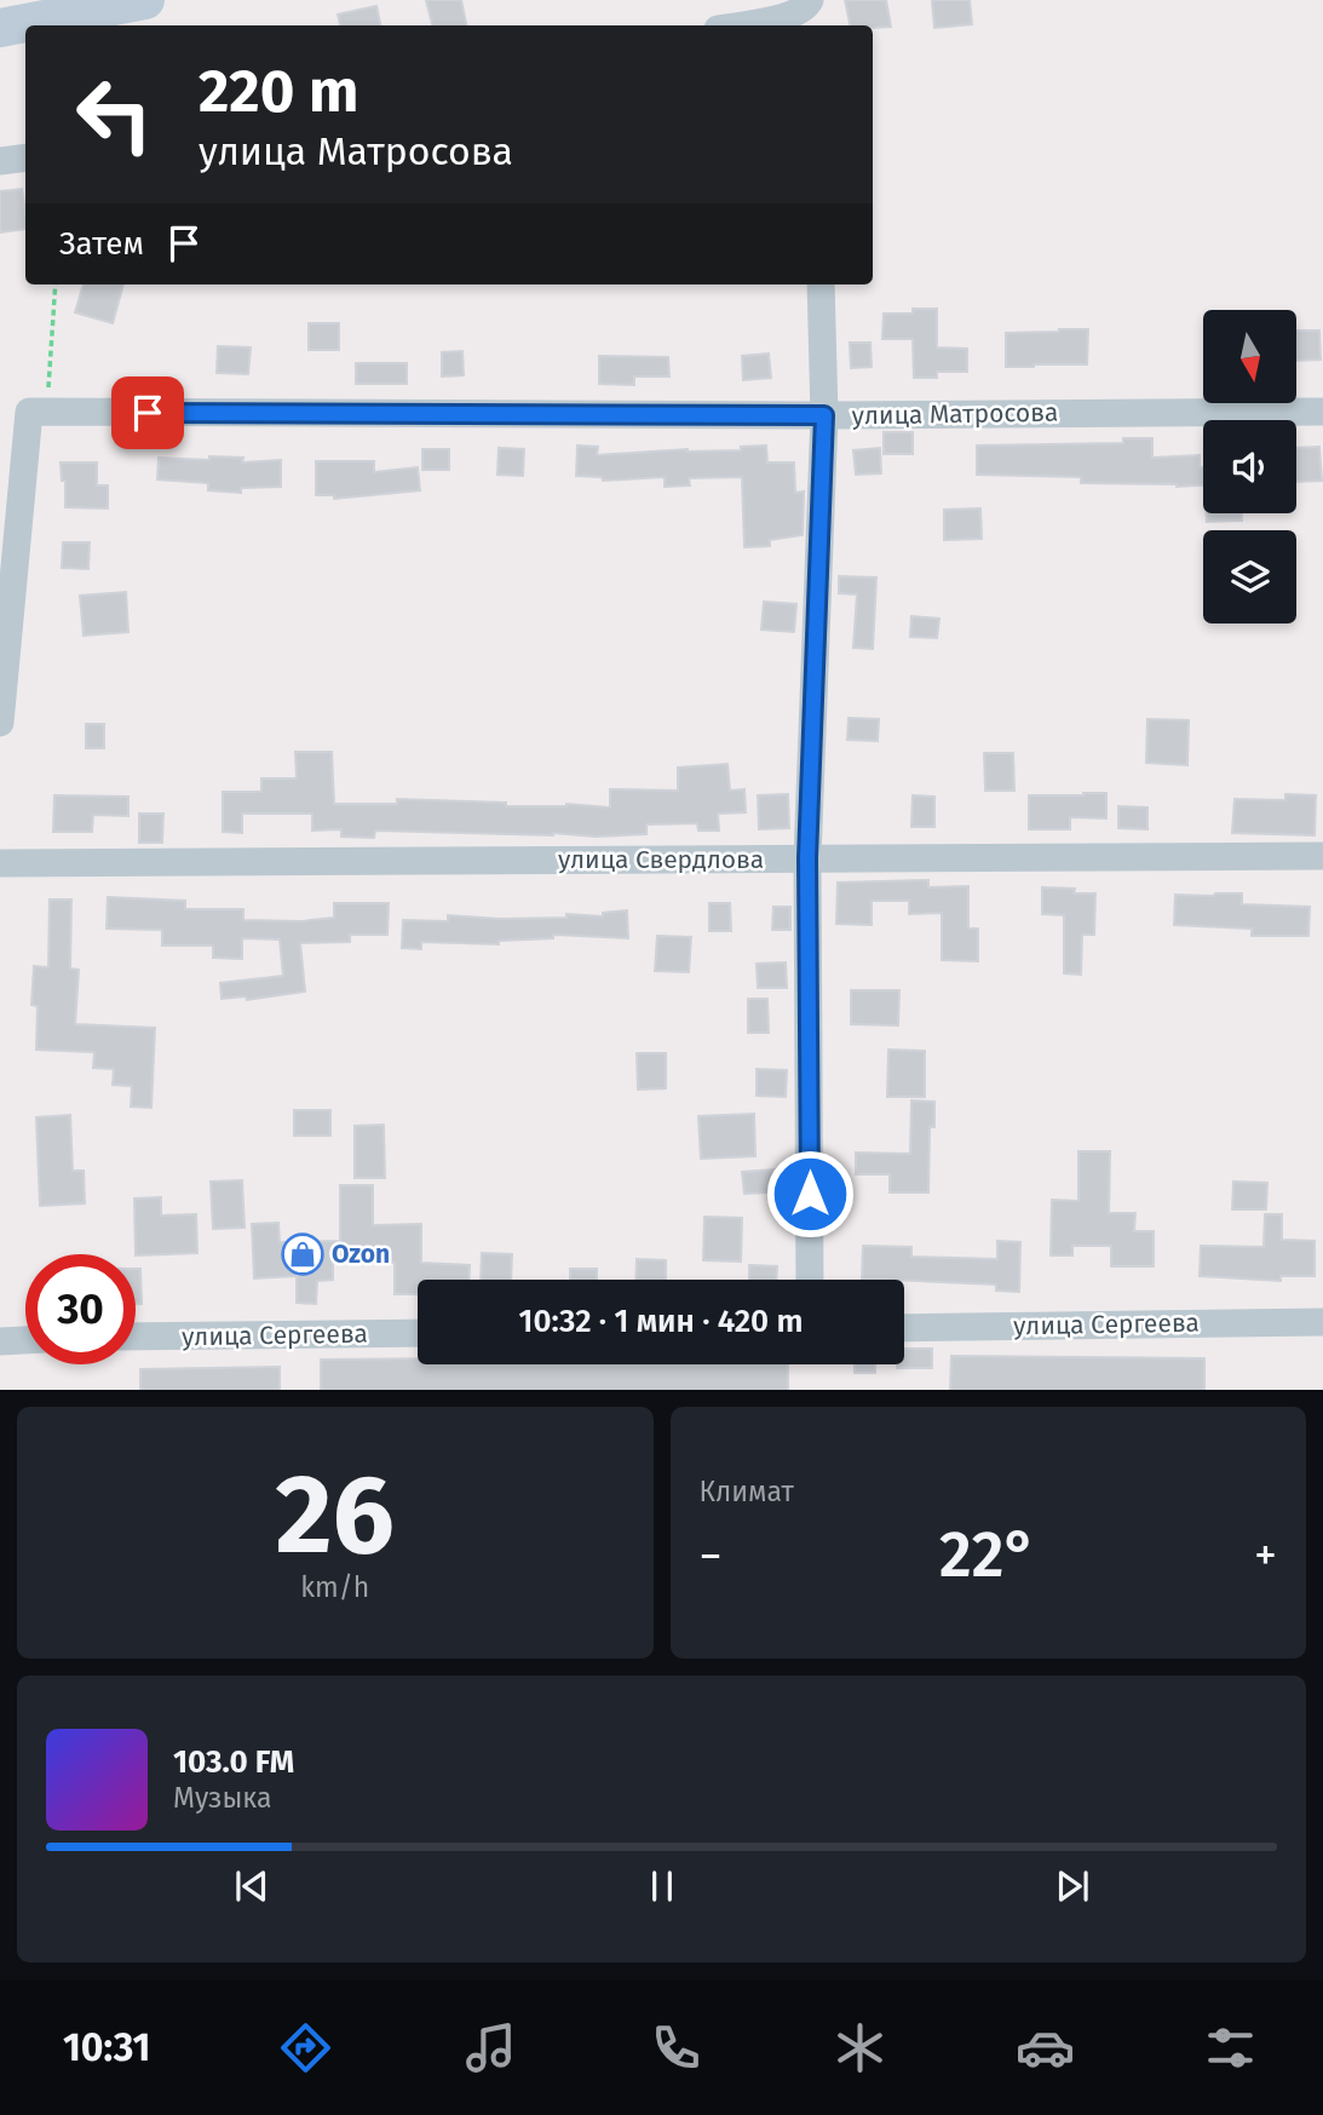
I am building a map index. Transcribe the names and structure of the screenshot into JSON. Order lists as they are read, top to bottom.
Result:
{
  "streets": {
    "street": ["улица Матросова", "улица Свердлова", "улица Сергеева"]
  },
  "places": {
    "shop": ["Ozon"]
  },
  "north": "bottom",
  "page": {
    "turn": ["220 m", "улица Матросова"],
    "then": "Затем",
    "limit": "30",
    "trip": "10:32 · 1 мин · 420 m",
    "tile": [
      ["26", "km/h"],
      "Климат"
    ],
    "heat": ["−", "22°", "+"],
    "song": ["103.0 FM", "Музыка"],
    "tabs": "10:31"
  }
}
